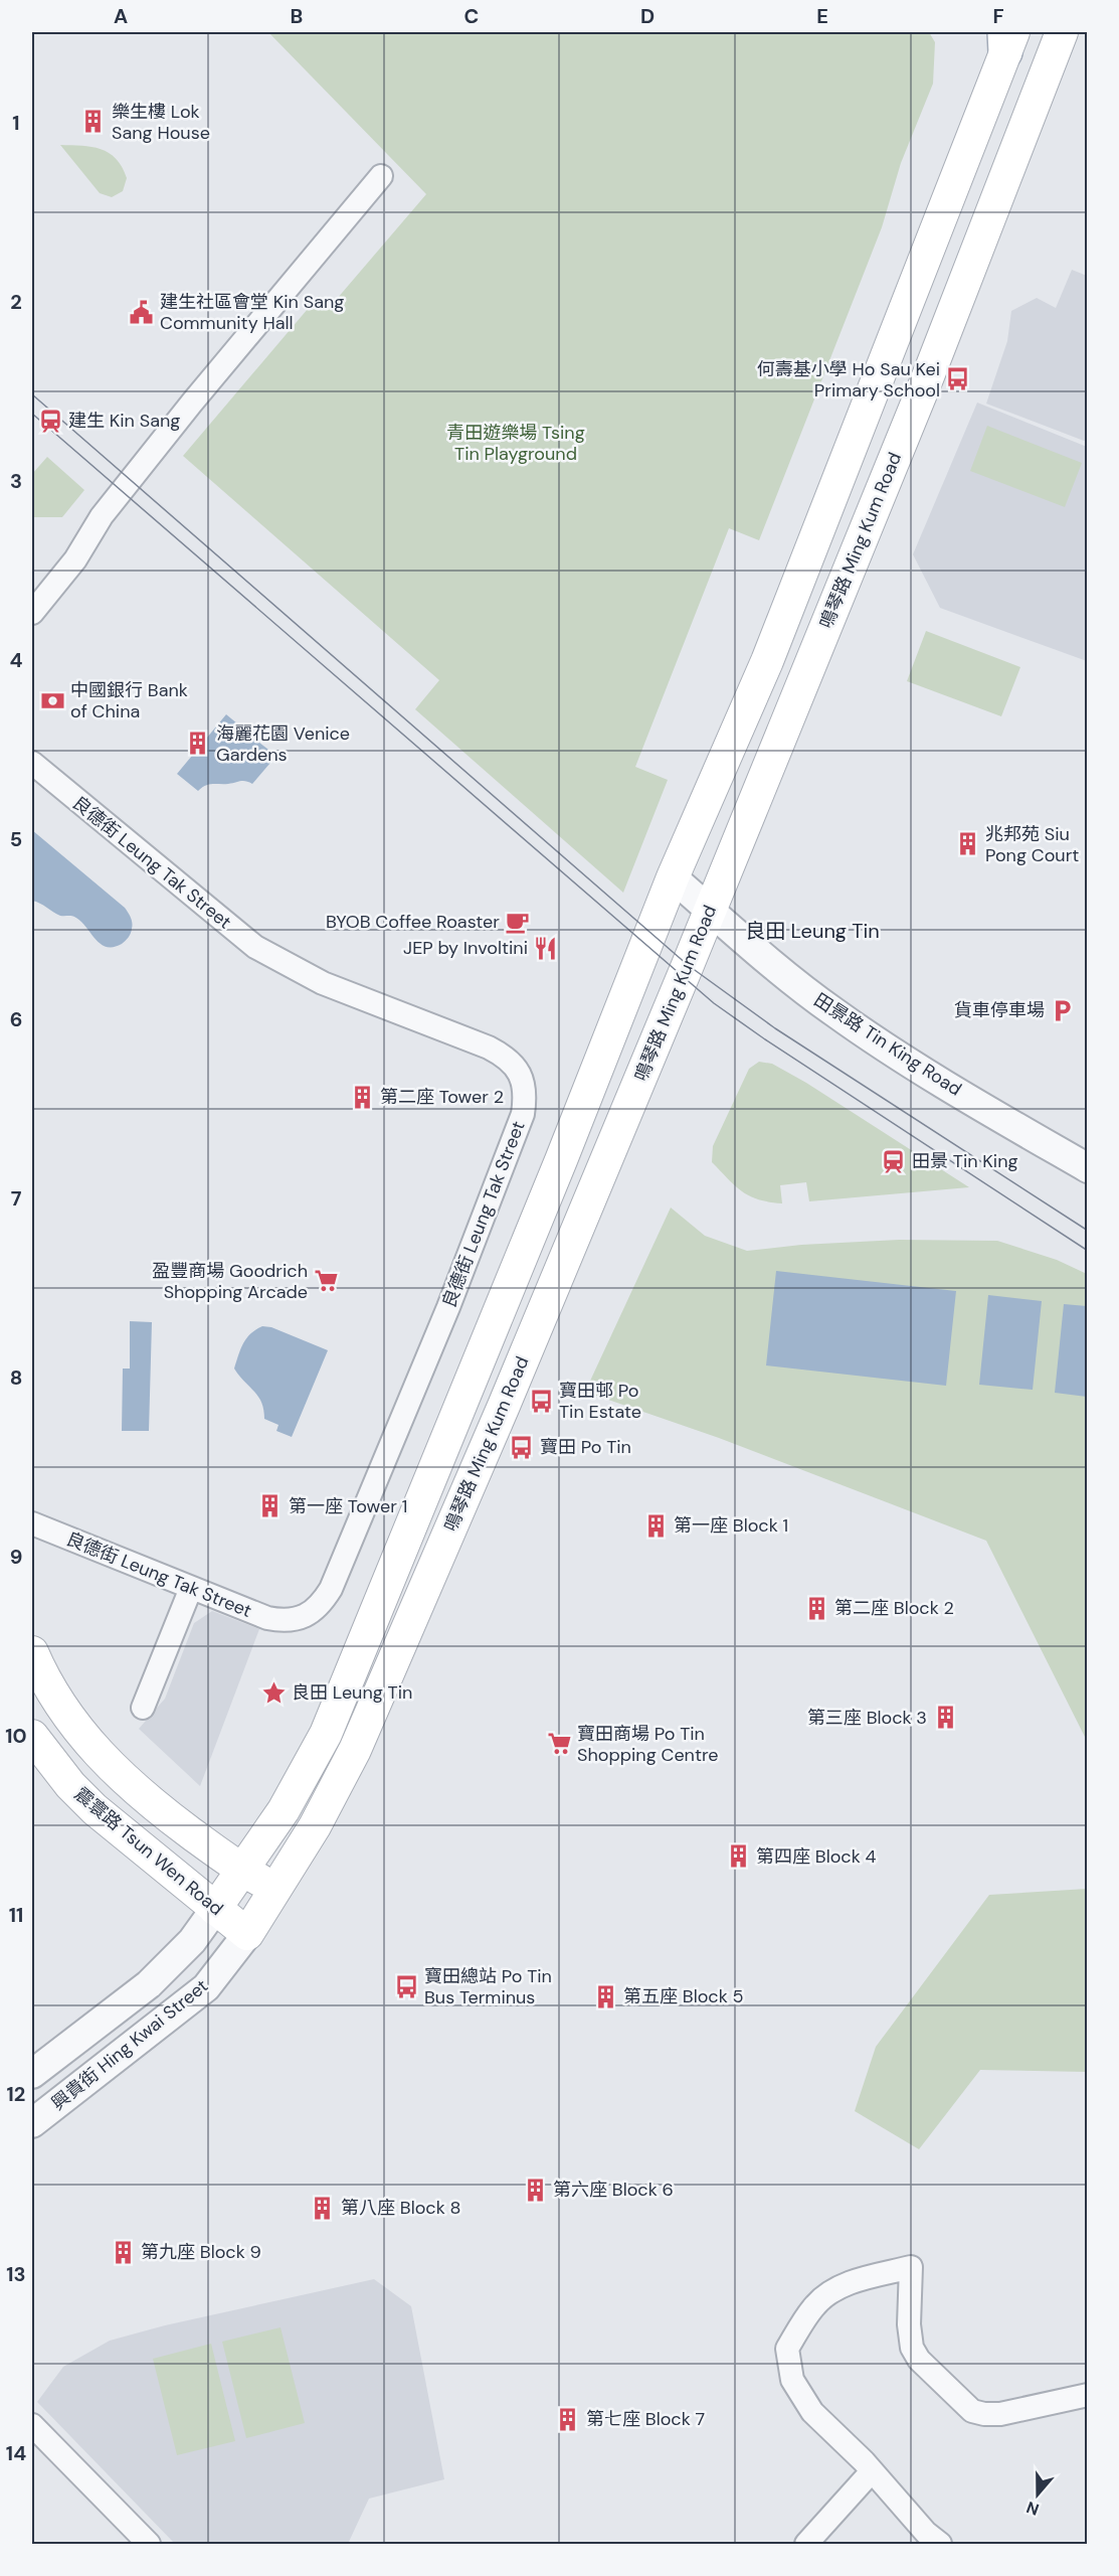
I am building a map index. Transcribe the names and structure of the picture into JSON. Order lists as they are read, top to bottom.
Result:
{
  "streets": {
    "main road": ["鳴琴路 Ming Kum Road", "震寰路 Tsun Wen Road"],
    "street": ["良德街 Leung Tak Street", "田景路 Tin King Road", "興貴街 Hing Kwai Street"]
  },
  "crossings": [
    ["鳴琴路 Ming Kum Road", "田景路 Tin King Road"],
    ["鳴琴路 Ming Kum Road", "震寰路 Tsun Wen Road"],
    ["鳴琴路 Ming Kum Road", "興貴街 Hing Kwai Street"],
    ["震寰路 Tsun Wen Road", "興貴街 Hing Kwai Street"]
  ],
  "districts": ["良田 Leung Tin"],
  "parks": ["青田遊樂場 Tsing Tin Playground"],
  "places": {
    "building": [
      "樂生樓 Lok Sang House",
      "海麗花園 Venice Gardens",
      "兆邦苑 Siu Pong Court",
      "第二座 Tower 2",
      "第一座 Tower 1",
      "第一座 Block 1",
      "第二座 Block 2",
      "第三座 Block 3",
      "第四座 Block 4",
      "第五座 Block 5",
      "第六座 Block 6",
      "第八座 Block 8",
      "第九座 Block 9",
      "第七座 Block 7"
    ],
    "public building": ["建生社區會堂 Kin Sang Community Hall"],
    "bus stop": [
      "何壽基小學 Ho Sau Kei Primary School",
      "寶田邨 Po Tin Estate",
      "寶田 Po Tin",
      "寶田總站 Po Tin Bus Terminus"
    ],
    "station": ["建生 Kin Sang", "田景 Tin King"],
    "bank": ["中國銀行 Bank of China"],
    "cafe": ["BYOB Coffee Roaster"],
    "restaurant": ["JEP by Involtini"],
    "parking": ["貨車停車場"],
    "supermarket": ["盈豐商場 Goodrich Shopping Arcade", "寶田商場 Po Tin Shopping Centre"],
    "place": ["良田 Leung Tin"]
  },
  "north": "bottom",
  "grid": {
    "columns": [
      "A",
      "B",
      "C",
      "D",
      "E",
      "F"
    ],
    "rows": [
      "1",
      "2",
      "3",
      "4",
      "5",
      "6",
      "7",
      "8",
      "9",
      "10",
      "11",
      "12",
      "13",
      "14"
    ]
  }
}
